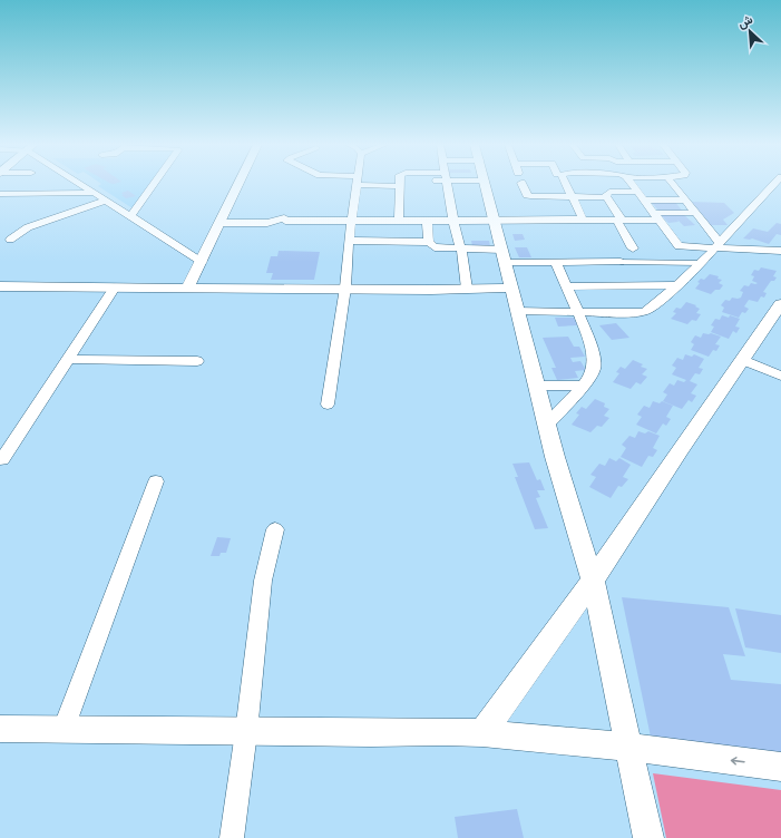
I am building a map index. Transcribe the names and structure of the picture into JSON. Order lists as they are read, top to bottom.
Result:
{
  "north": "top left"
}
